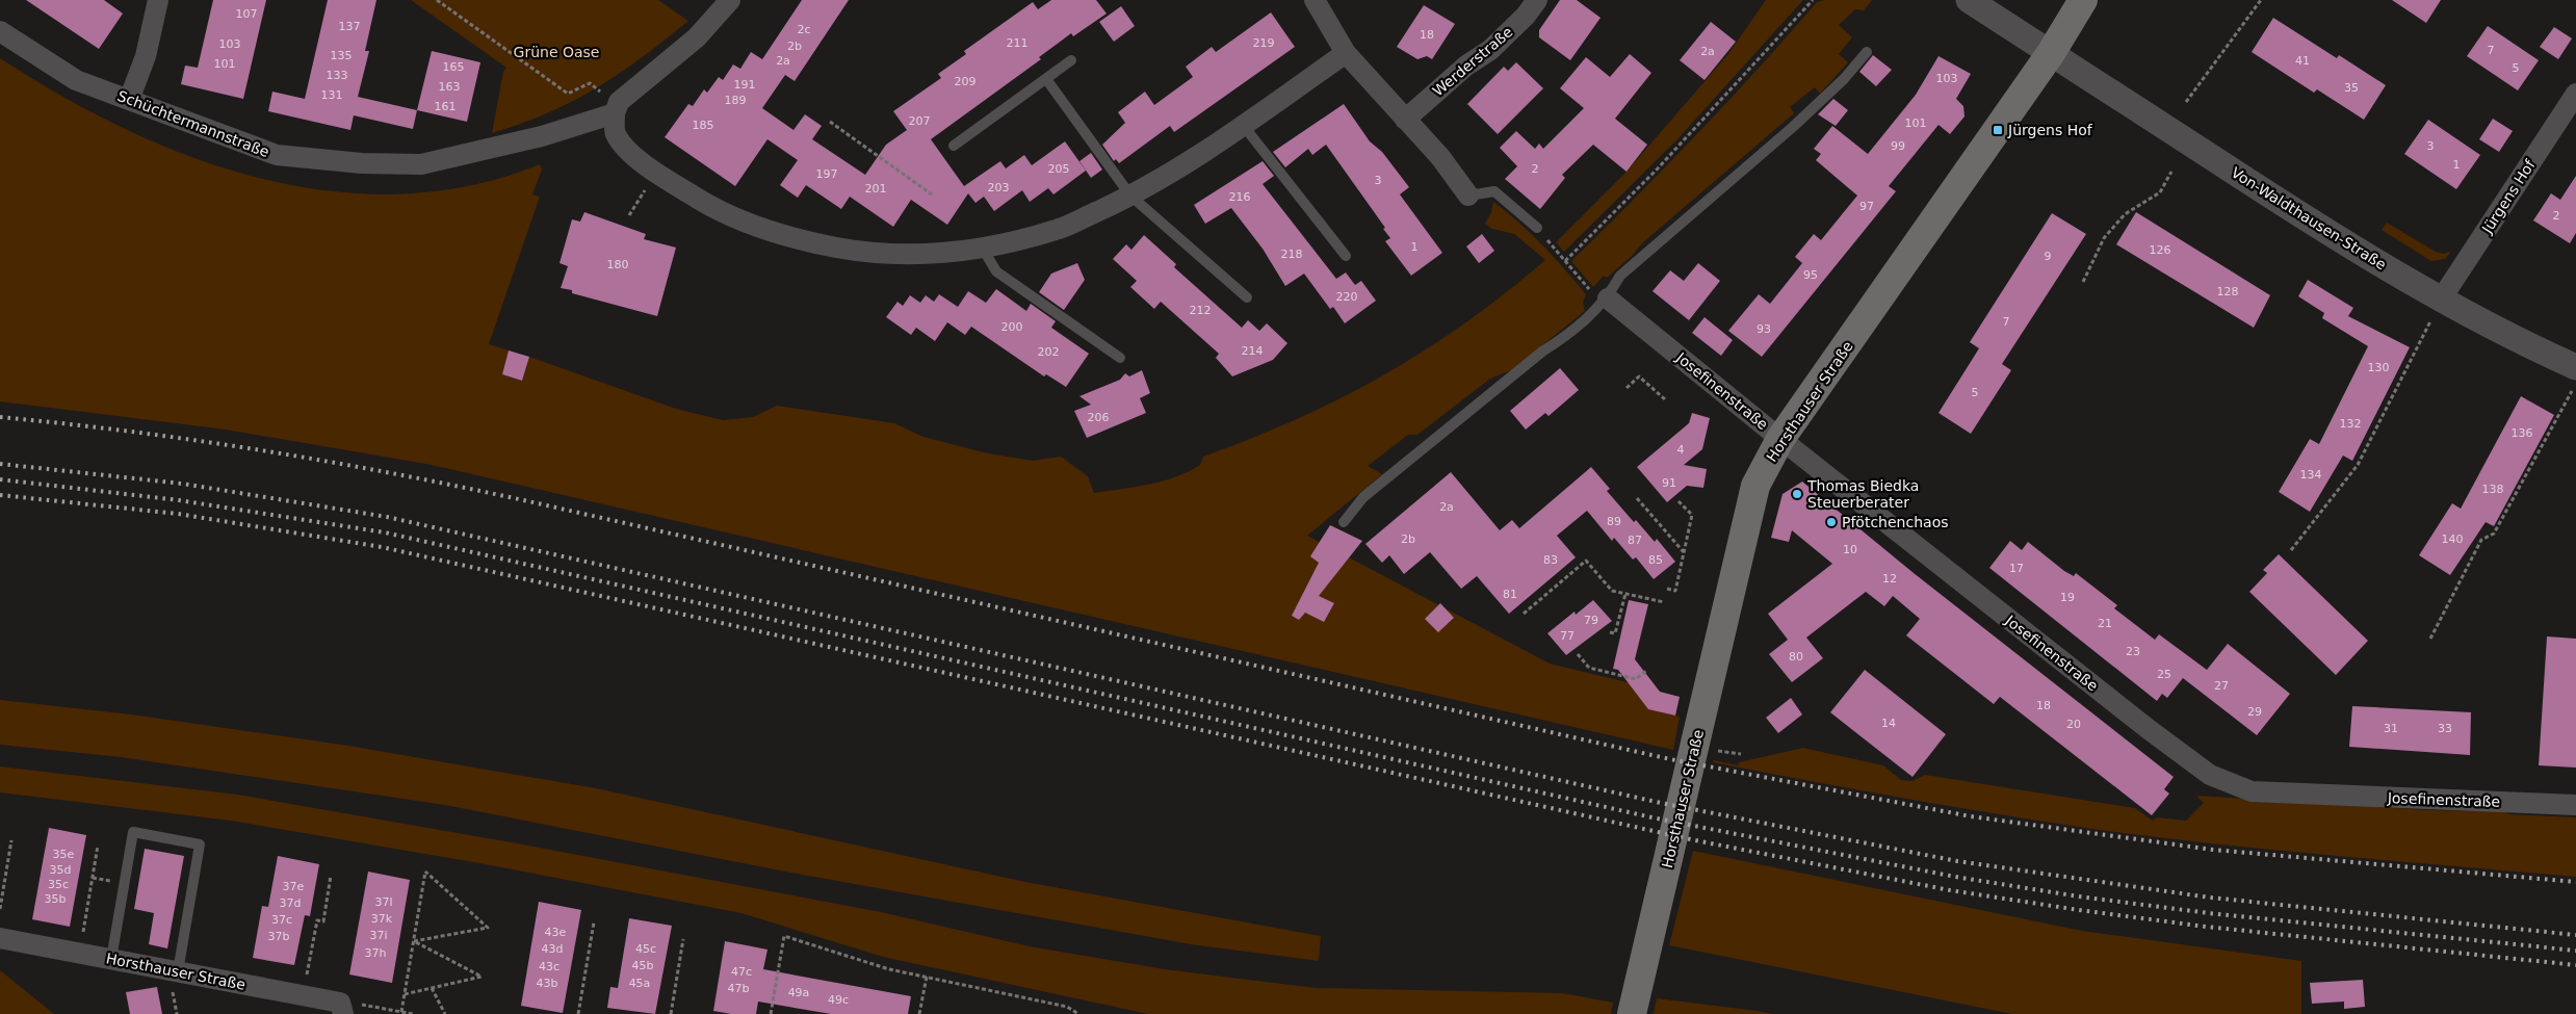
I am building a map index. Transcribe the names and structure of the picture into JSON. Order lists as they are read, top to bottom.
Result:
{
  "streets": {
    "main road": ["Horsthauser Straße"],
    "street": [
      "Werderstraße",
      "Schüchtermannstraße",
      "Jürgens Hof",
      "Von-Waldthausen-Straße",
      "Josefinenstraße"
    ]
  },
  "crossings": [
    ["Jürgens Hof", "Von-Waldthausen-Straße"],
    ["Von-Waldthausen-Straße", "Horsthauser Straße"],
    ["Josefinenstraße", "Horsthauser Straße"]
  ],
  "parks": ["Grüne Oase"],
  "places": {
    "transit": ["Jürgens Hof"],
    "other": ["Thomas Biedka Steuerberater", "Pfötchenchaos"]
  },
  "house_numbers": [
    "107",
    "137",
    "2c",
    "18",
    "211",
    "219",
    "103",
    "2b",
    "7",
    "2a",
    "135",
    "2a",
    "41",
    "101",
    "165",
    "5",
    "133",
    "103",
    "209",
    "191",
    "163",
    "35",
    "131",
    "189",
    "161",
    "207",
    "101",
    "185",
    "99",
    "3",
    "1",
    "205",
    "2",
    "197",
    "3",
    "203",
    "201",
    "216",
    "97",
    "2",
    "1",
    "126",
    "218",
    "9",
    "180",
    "95",
    "128",
    "220",
    "212",
    "7",
    "200",
    "93",
    "214",
    "202",
    "130",
    "5",
    "206",
    "132",
    "136",
    "4",
    "134",
    "91",
    "138",
    "2a",
    "89",
    "2b",
    "140",
    "87",
    "10",
    "83",
    "85",
    "17",
    "12",
    "81",
    "19",
    "79",
    "21",
    "77",
    "23",
    "80",
    "25",
    "27",
    "18",
    "29",
    "14",
    "20",
    "31",
    "33",
    "35e",
    "35d",
    "35c",
    "37e",
    "35b",
    "37l",
    "37d",
    "37k",
    "37c",
    "43e",
    "37i",
    "37b",
    "43d",
    "45c",
    "37h",
    "45b",
    "43c",
    "47c",
    "43b",
    "45a",
    "47b",
    "49a",
    "49c"
  ]
}
